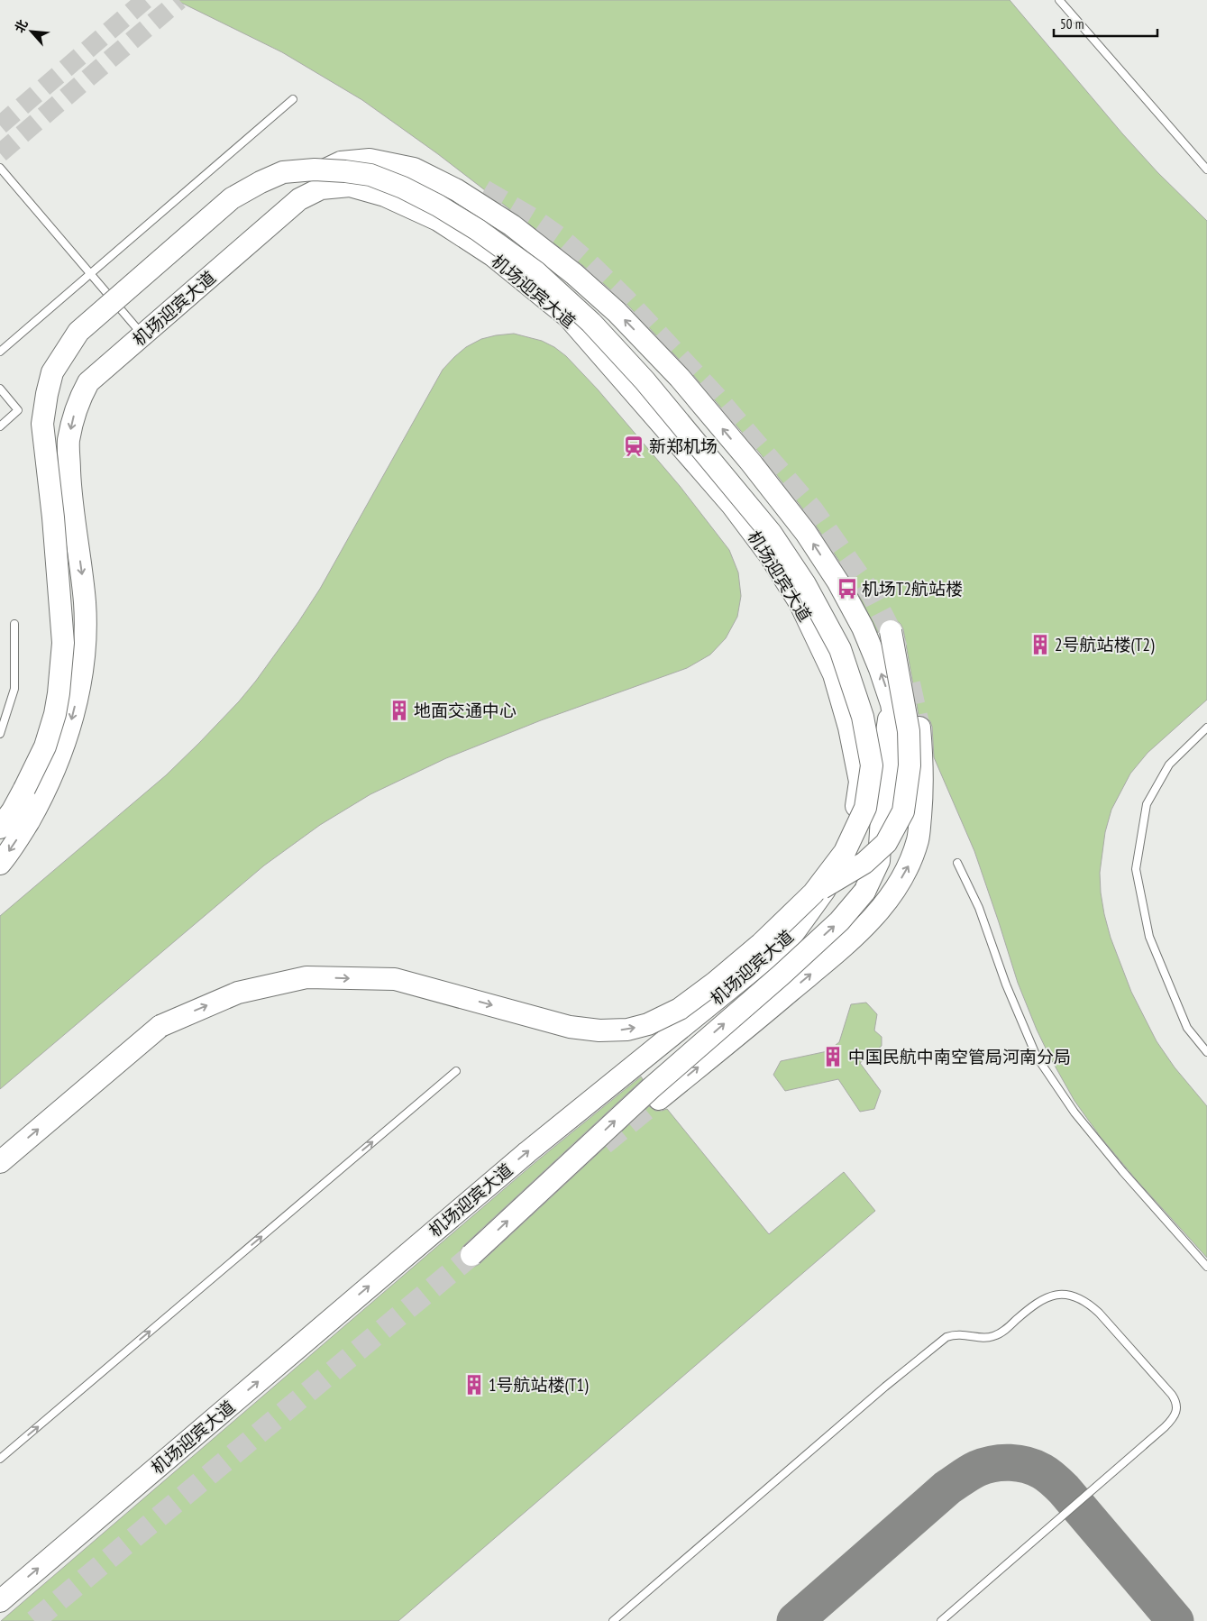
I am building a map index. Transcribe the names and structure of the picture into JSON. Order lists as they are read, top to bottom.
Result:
{
  "streets": {
    "main road": ["机场迎宾大道"]
  },
  "places": {
    "station": ["新郑机场"],
    "bus stop": ["机场T2航站楼"],
    "building": [
      "2号航站楼(T2)",
      "地面交通中心",
      "中国民航中南空管局河南分局",
      "1号航站楼(T1)"
    ]
  },
  "scale_bar": "50 m",
  "north": "top left"
}
